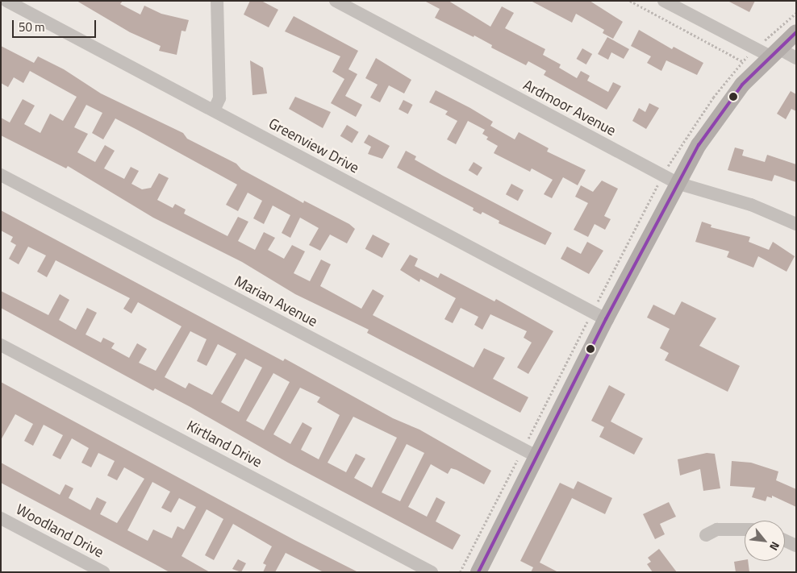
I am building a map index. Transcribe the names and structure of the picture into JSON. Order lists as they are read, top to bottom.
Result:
{
  "streets": {
    "street": [
      "Ardmoor Avenue",
      "Greenview Drive",
      "Marian Avenue",
      "Kirtland Drive",
      "Woodland Drive"
    ]
  },
  "scale_bar": "50 m",
  "north": "bottom right"
}
